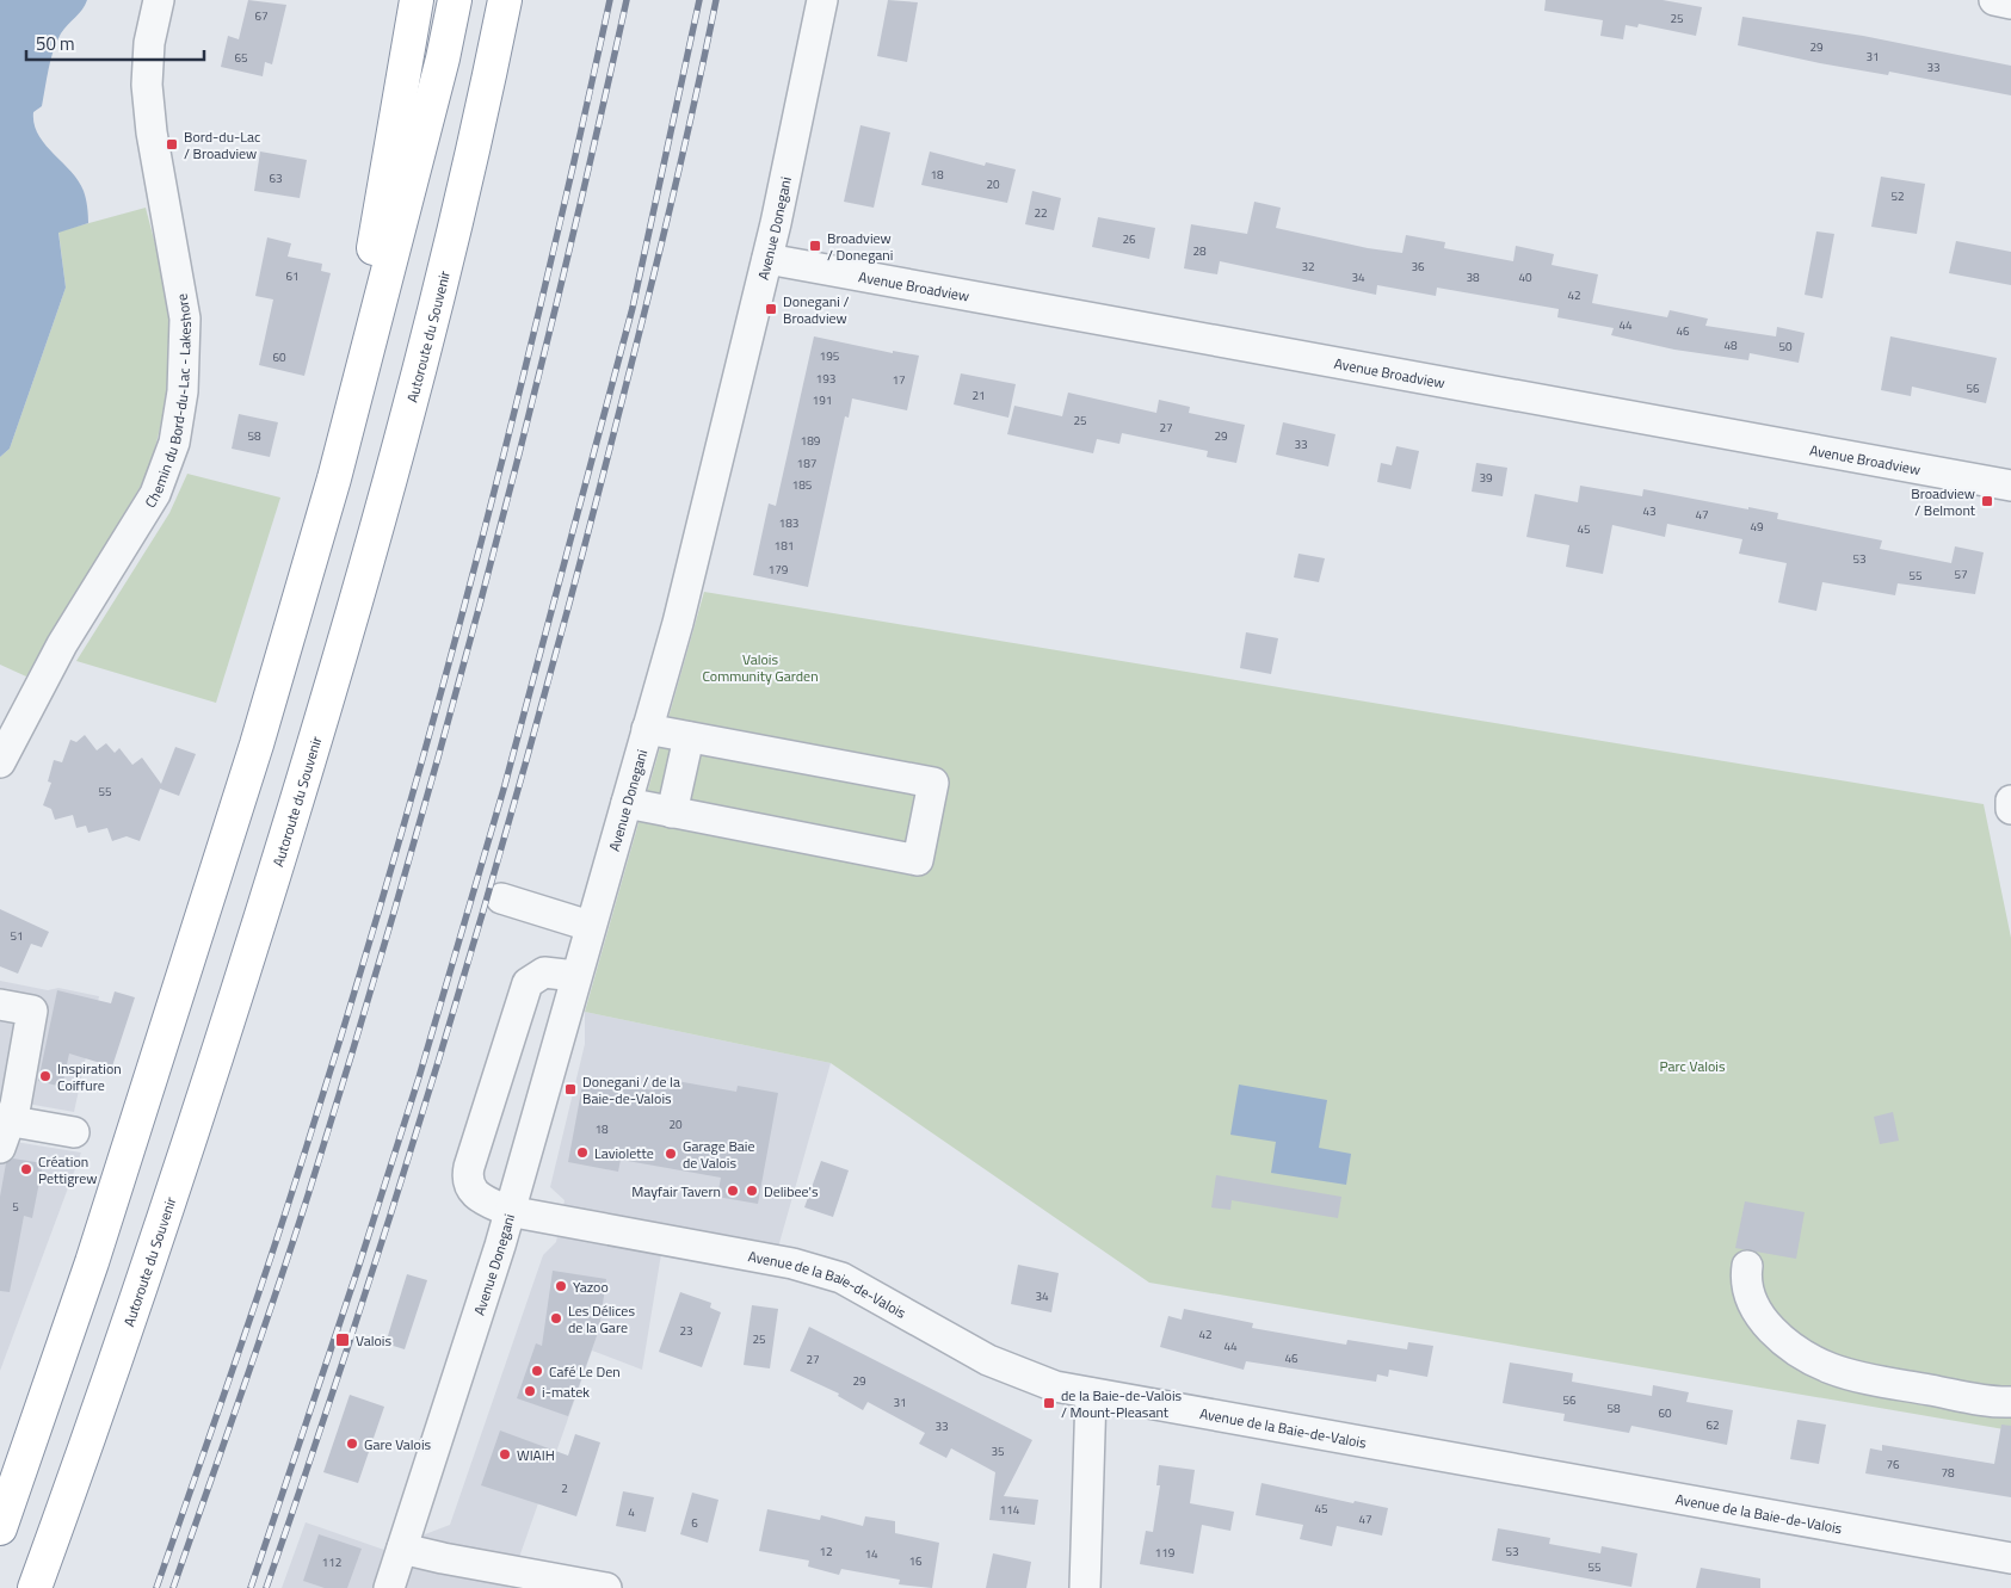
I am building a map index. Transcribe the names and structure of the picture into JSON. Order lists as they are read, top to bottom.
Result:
{
  "streets": {
    "highway": ["Autoroute du Souvenir"],
    "street": [
      "Avenue Donegani",
      "Avenue Broadview",
      "Chemin du Bord-du-Lac - Lakeshore",
      "Avenue de la Baie-de-Valois"
    ]
  },
  "crossings": [
    ["Avenue Donegani", "Avenue Broadview"],
    ["Avenue Donegani", "Avenue de la Baie-de-Valois"]
  ],
  "parks": ["Valois Community Garden", "Parc Valois"],
  "places": {
    "transit": [
      "Bord-du-Lac / Broadview",
      "Broadview / Donegani",
      "Donegani / Broadview",
      "Broadview / Belmont",
      "Donegani / de la Baie-de-Valois",
      "Valois",
      "de la Baie-de-Valois / Mount-Pleasant"
    ],
    "other": [
      "Inspiration Coiffure",
      "Laviolette",
      "Garage Baie de Valois",
      "Création Pettigrew",
      "Mayfair Tavern",
      "Delibee's",
      "Yazoo",
      "Les Délices de la Gare",
      "Café Le Den",
      "i-matek",
      "Gare Valois",
      "WIAIH"
    ]
  },
  "house_numbers": [
    "67",
    "25",
    "29",
    "31",
    "65",
    "33",
    "18",
    "63",
    "20",
    "52",
    "22",
    "26",
    "28",
    "32",
    "36",
    "61",
    "34",
    "38",
    "40",
    "42",
    "44",
    "46",
    "48",
    "50",
    "195",
    "60",
    "193",
    "17",
    "56",
    "21",
    "191",
    "25",
    "27",
    "58",
    "29",
    "189",
    "33",
    "187",
    "39",
    "185",
    "43",
    "47",
    "183",
    "49",
    "45",
    "181",
    "53",
    "179",
    "57",
    "55",
    "55",
    "51",
    "20",
    "18",
    "5",
    "34",
    "23",
    "42",
    "25",
    "44",
    "46",
    "27",
    "29",
    "56",
    "31",
    "58",
    "60",
    "62",
    "33",
    "35",
    "76",
    "78",
    "2",
    "45",
    "114",
    "4",
    "47",
    "6",
    "12",
    "53",
    "119",
    "14",
    "16",
    "112",
    "55"
  ],
  "scale_bar": "50 m"
}
